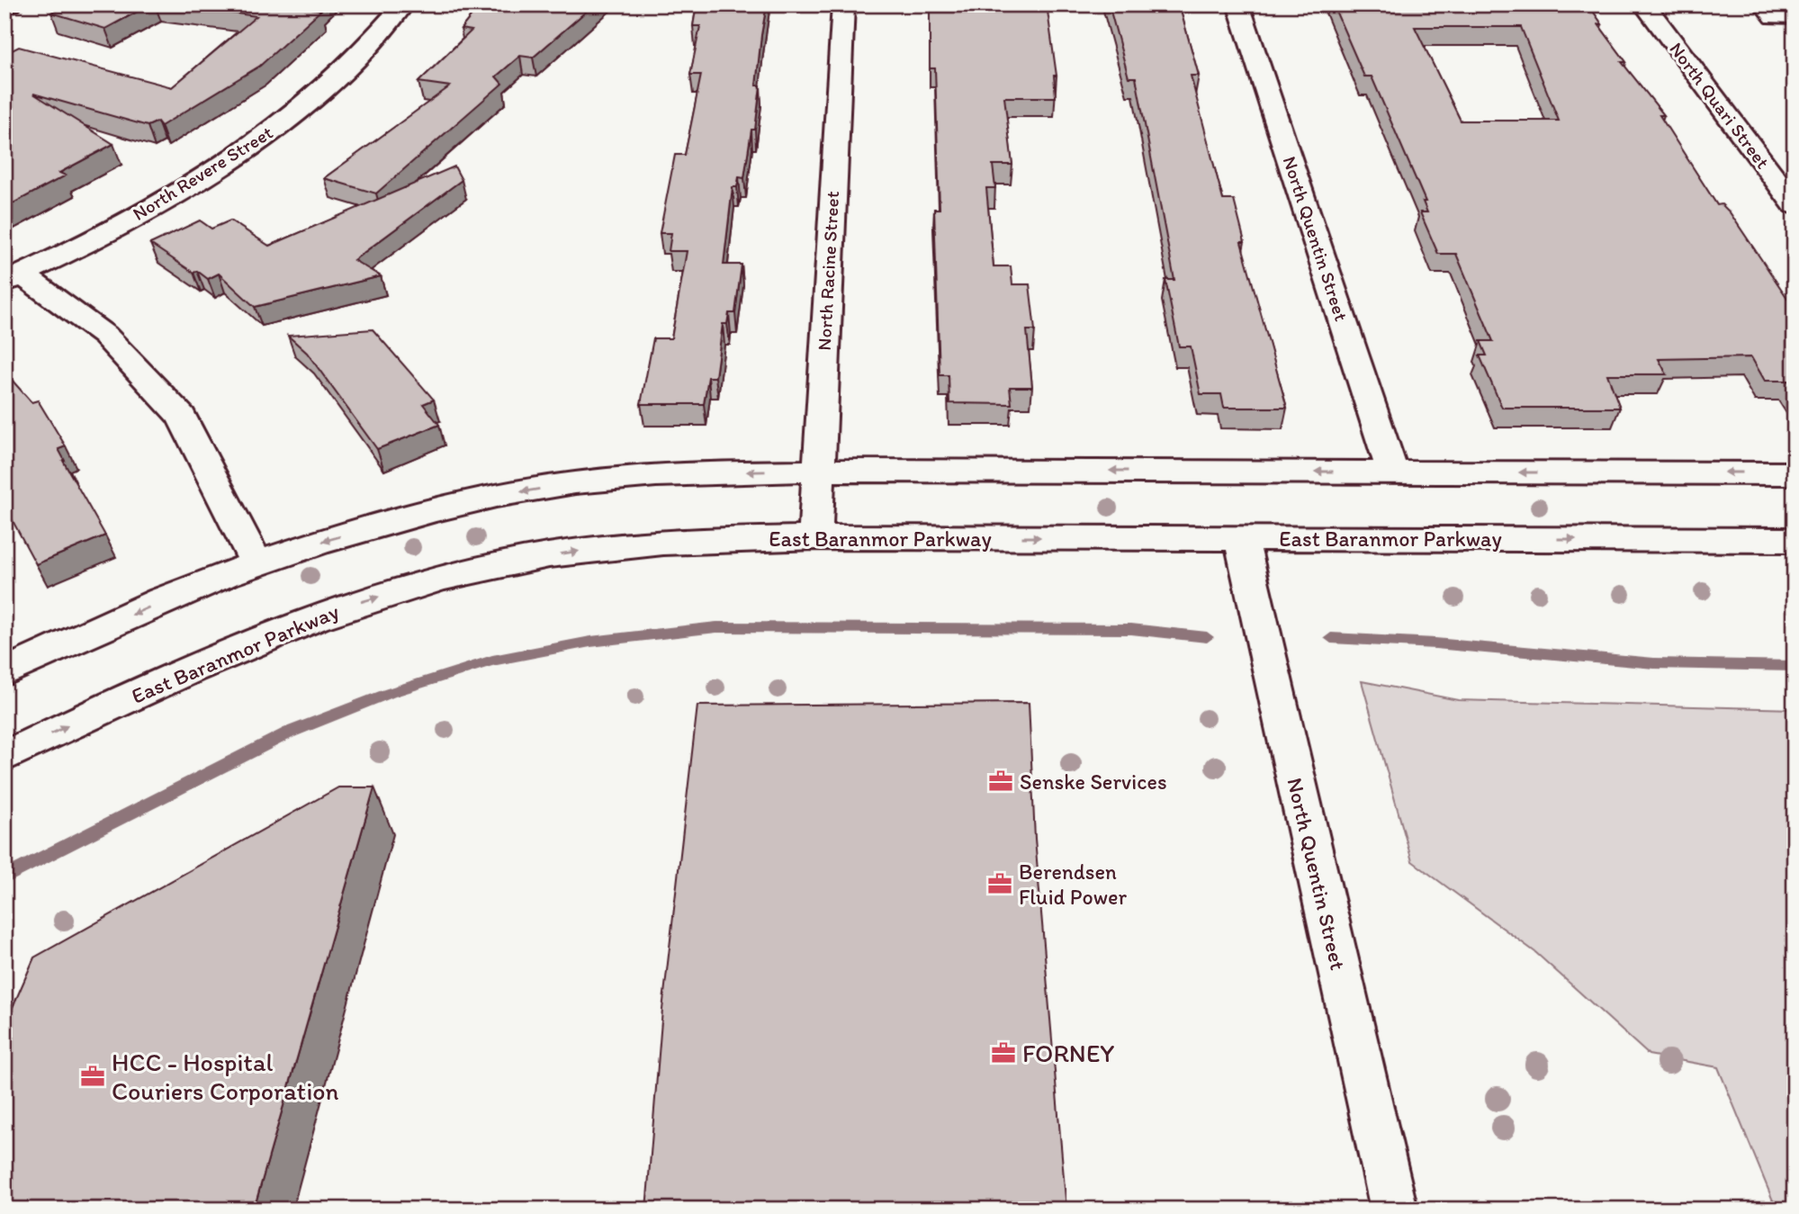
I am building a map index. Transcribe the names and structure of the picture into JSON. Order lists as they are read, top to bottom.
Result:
{
  "streets": {
    "street": [
      "North Quari Street",
      "North Revere Street",
      "North Quentin Street",
      "North Racine Street",
      "East Baranmor Parkway"
    ]
  },
  "crossings": [
    ["North Quentin Street", "East Baranmor Parkway"],
    ["North Racine Street", "East Baranmor Parkway"]
  ],
  "places": {
    "office": [
      "Senske Services",
      "Berendsen Fluid Power",
      "FORNEY",
      "HCC - Hospital Couriers Corporation"
    ]
  }
}
